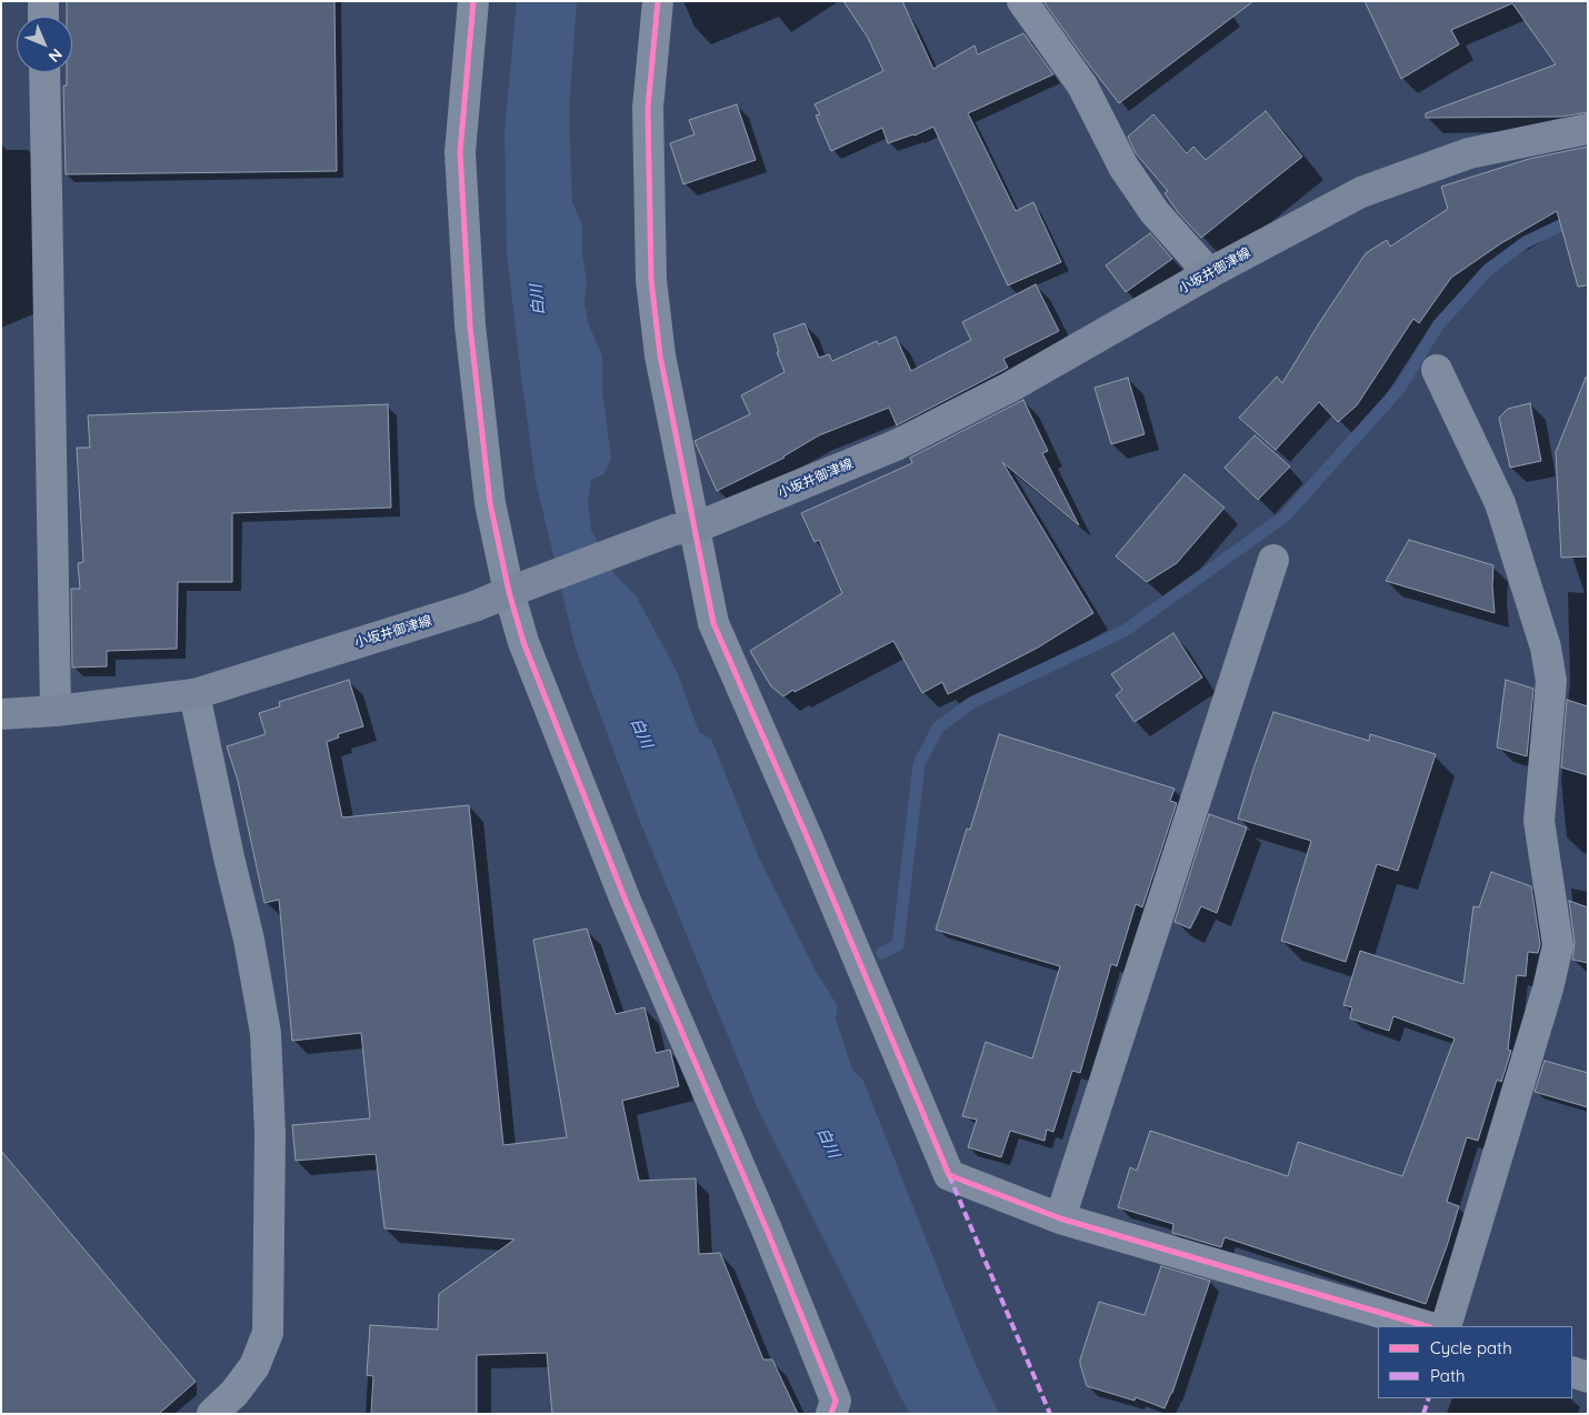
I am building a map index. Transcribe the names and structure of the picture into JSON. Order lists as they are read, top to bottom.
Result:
{
  "streets": {
    "main road": ["小坂井御津線"]
  },
  "water": ["白川"],
  "legend": ["Cycle path", "Path"],
  "north": "bottom right"
}
